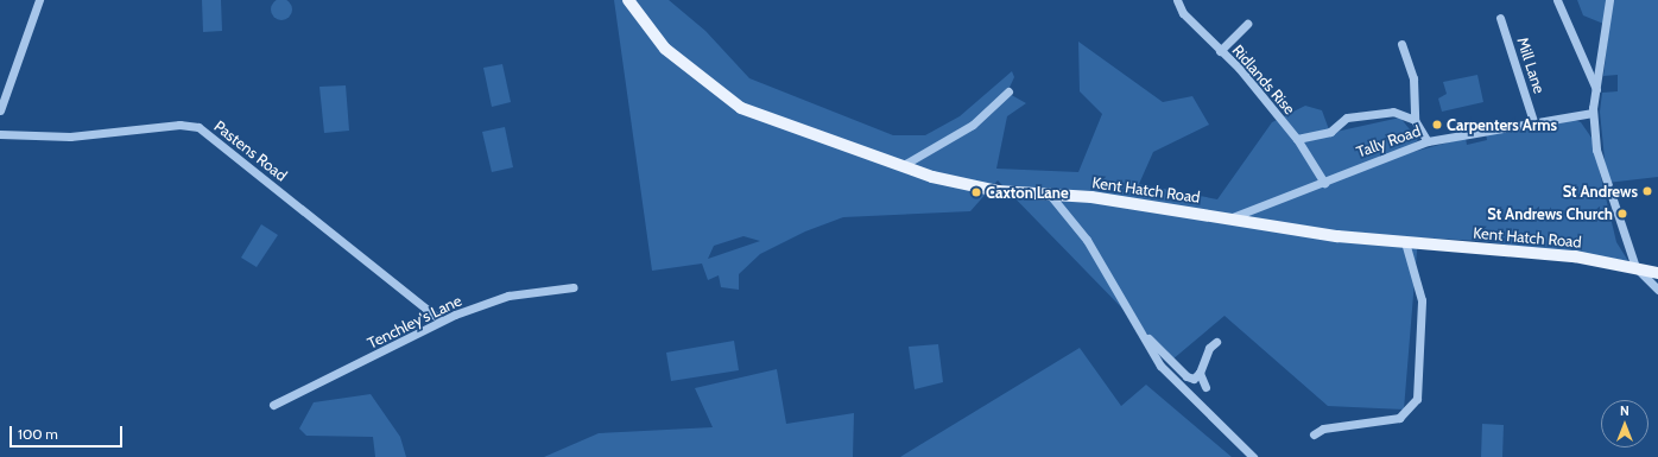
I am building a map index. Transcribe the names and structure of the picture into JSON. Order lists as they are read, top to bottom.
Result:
{
  "streets": {
    "main road": ["Kent Hatch Road"],
    "street": [
      "Mill Lane",
      "Ridlands Rise",
      "Tally Road",
      "Pastens Road",
      "Tenchley's Lane"
    ]
  },
  "crossings": [
    ["Mill Lane", "Tally Road"],
    ["Ridlands Rise", "Tally Road"],
    ["Tally Road", "Kent Hatch Road"],
    ["Pastens Road", "Tenchley's Lane"]
  ],
  "places": [
    "Carpenters Arms",
    "St Andrews",
    "Caxton Lane",
    "St Andrews Church"
  ],
  "scale_bar": "100 m",
  "north": "top"
}
